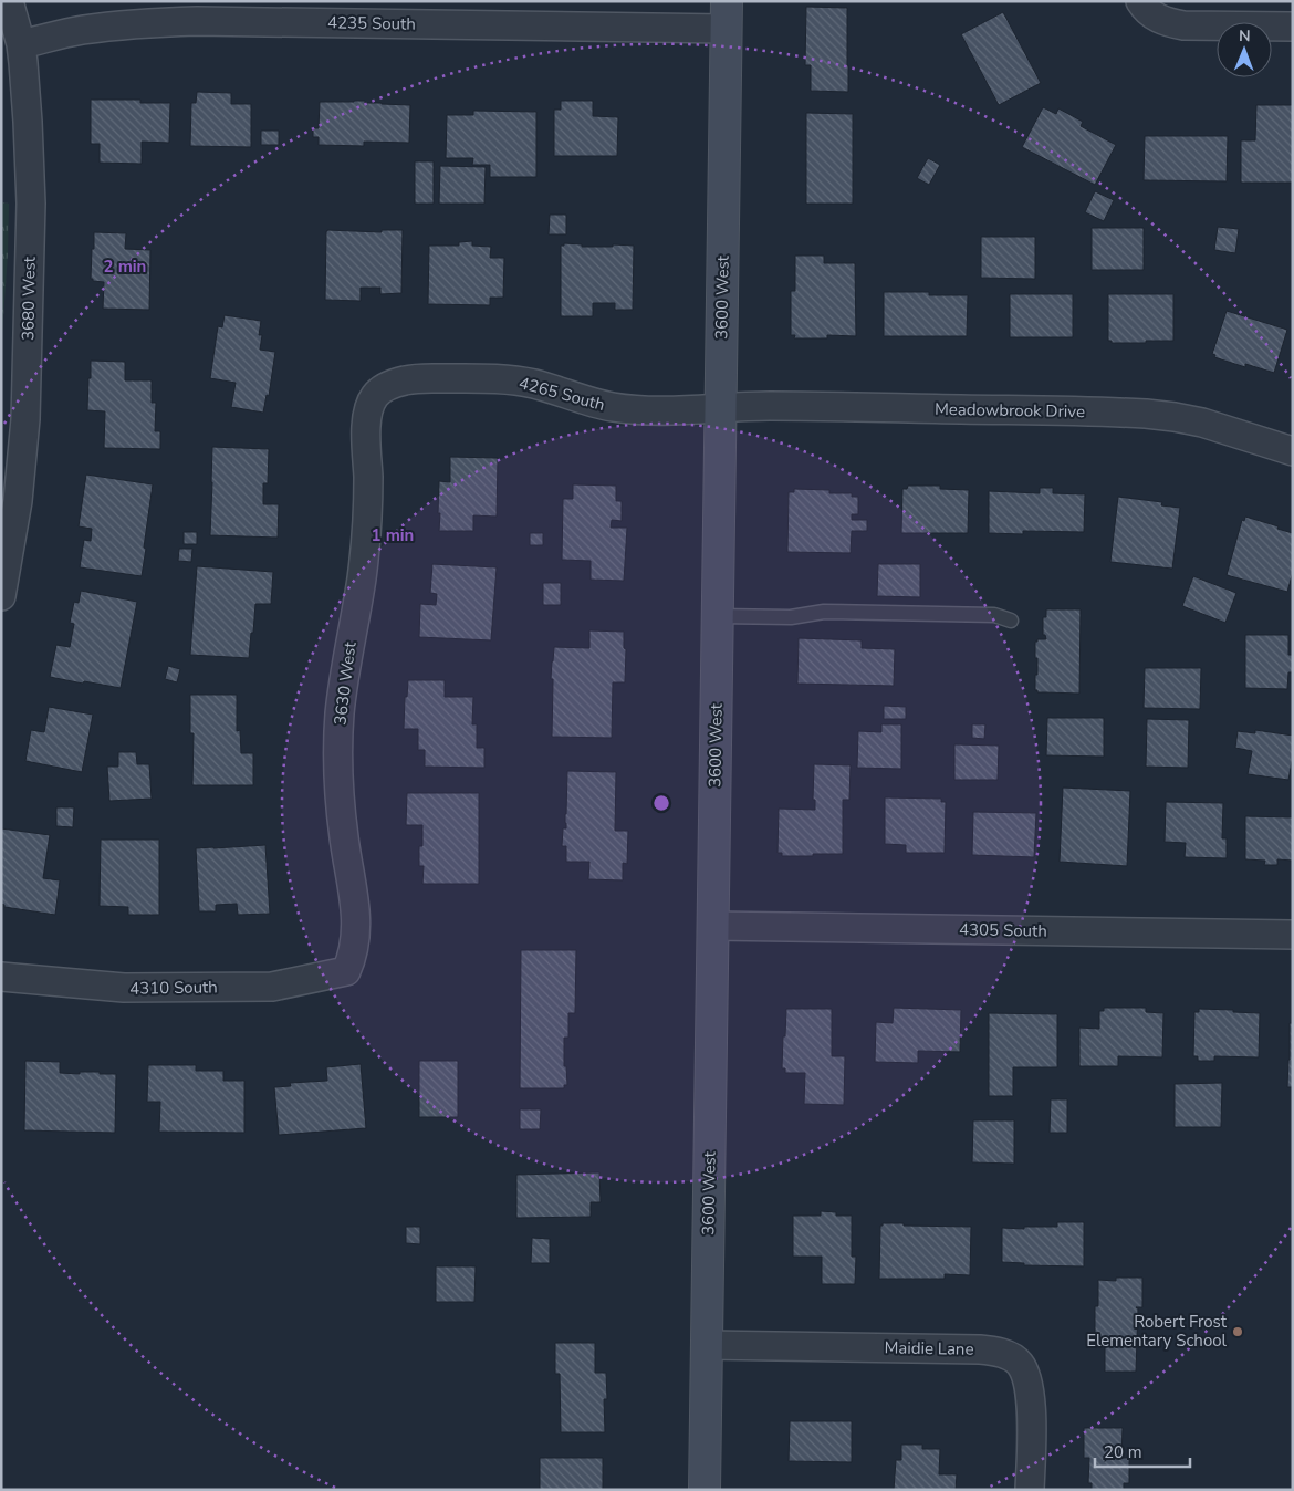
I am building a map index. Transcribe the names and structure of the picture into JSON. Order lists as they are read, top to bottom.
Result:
{
  "streets": {
    "street": [
      "4235 South",
      "3600 West",
      "3680 West",
      "4265 South",
      "Meadowbrook Drive",
      "3630 West",
      "4305 South",
      "4310 South",
      "Maidie Lane"
    ]
  },
  "crossings": [
    ["4235 South", "3600 West"],
    ["4235 South", "3680 West"],
    ["3600 West", "4265 South"],
    ["3600 West", "Meadowbrook Drive"],
    ["3600 West", "4305 South"],
    ["3600 West", "Maidie Lane"],
    ["4265 South", "Meadowbrook Drive"],
    ["4265 South", "3630 West"],
    ["3630 West", "4310 South"]
  ],
  "places": ["Robert Frost Elementary School"],
  "scale_bar": "20 m",
  "north": "top",
  "rings": ["2 min", "1 min"]
}
